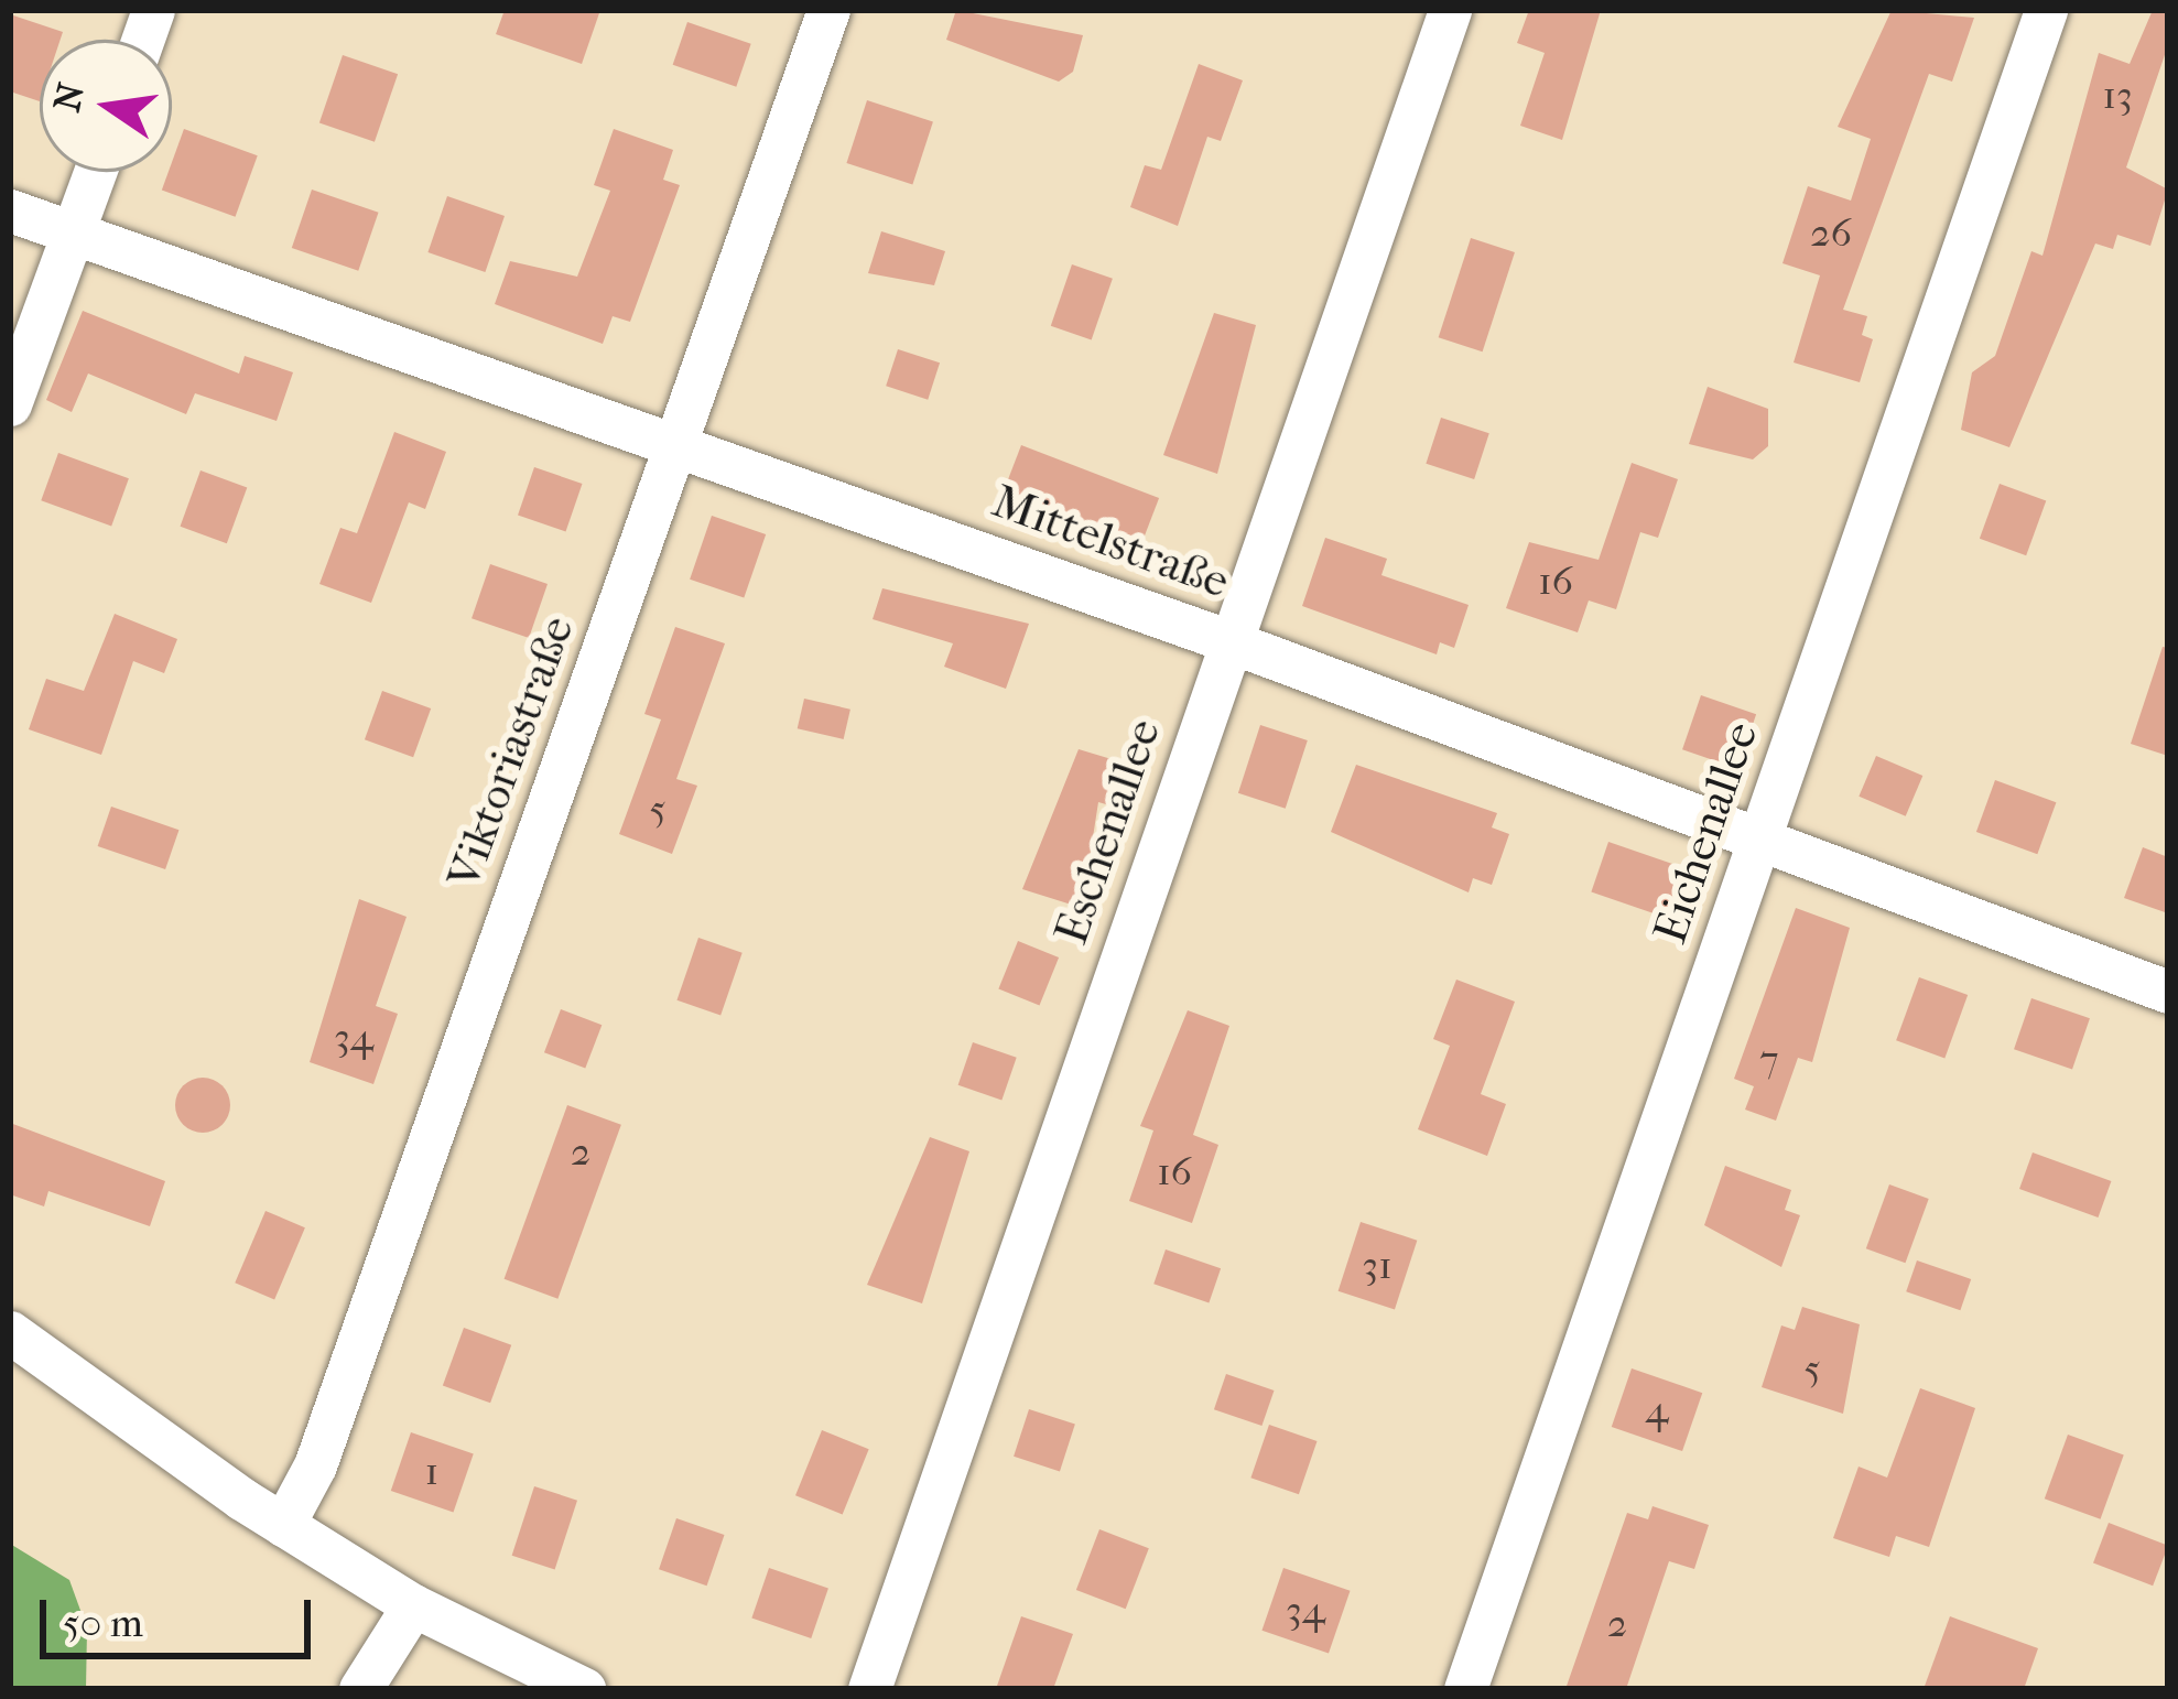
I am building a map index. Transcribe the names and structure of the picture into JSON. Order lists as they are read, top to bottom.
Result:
{
  "streets": {
    "street": [
      "Mittelstraße",
      "Viktoriastraße",
      "Eschenallee",
      "Eichenallee"
    ]
  },
  "crossings": [
    ["Mittelstraße", "Viktoriastraße"],
    ["Mittelstraße", "Eschenallee"],
    ["Mittelstraße", "Eichenallee"]
  ],
  "house_numbers": [
    "13",
    "26",
    "16",
    "5",
    "34",
    "7",
    "2",
    "16",
    "31",
    "5",
    "4",
    "1",
    "34",
    "2"
  ],
  "scale_bar": "50 m",
  "north": "left"
}
